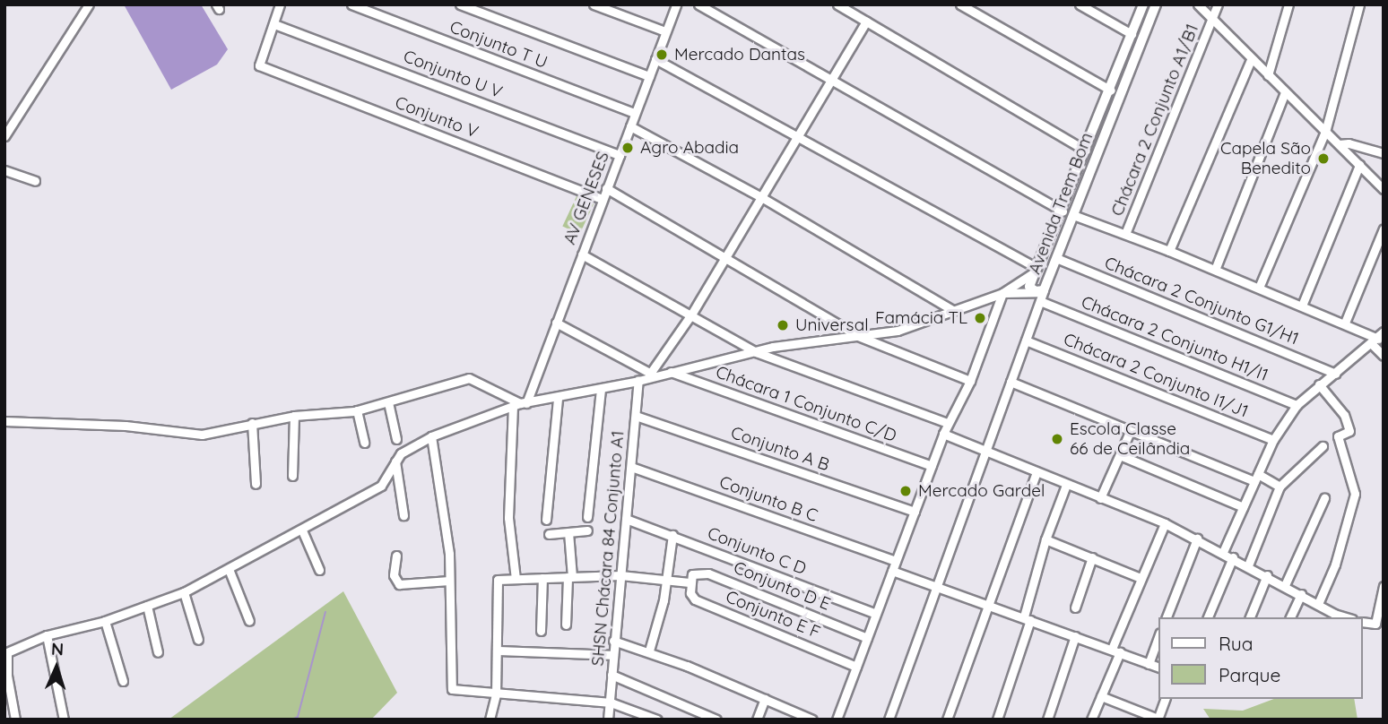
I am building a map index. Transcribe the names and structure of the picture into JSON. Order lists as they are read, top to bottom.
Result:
{
  "streets": {
    "street": [
      "Conjunto T U",
      "Conjunto U V",
      "Conjunto V",
      "Chácara 2 Conjunto A1/B1",
      "AV GENESES",
      "Avenida Trem Bom",
      "Chácara 2 Conjunto G1/H1",
      "Chácara 2 Conjunto H1/I1",
      "Chácara 2 Conjunto I1/J1",
      "Chácara 1 Conjunto C/D",
      "Conjunto A B",
      "Conjunto B C",
      "SHSN Chácara 84 Conjunto A1",
      "Conjunto C D",
      "Conjunto D E",
      "Conjunto E F"
    ]
  },
  "crossings": [
    ["Conjunto T U", "AV GENESES"],
    ["Conjunto U V", "Conjunto V"],
    ["Conjunto U V", "AV GENESES"],
    ["Conjunto V", "AV GENESES"],
    ["Avenida Trem Bom", "Chácara 2 Conjunto G1/H1"],
    ["Avenida Trem Bom", "Chácara 2 Conjunto H1/I1"],
    ["Conjunto A B", "SHSN Chácara 84 Conjunto A1"],
    ["Conjunto B C", "SHSN Chácara 84 Conjunto A1"],
    ["SHSN Chácara 84 Conjunto A1", "Conjunto C D"],
    ["Conjunto D E", "Conjunto E F"]
  ],
  "places": [
    "Mercado Dantas",
    "Agro Abadia",
    "Capela São Benedito",
    "Famácia TL",
    "Universal",
    "Escola Classe 66 de Ceilândia",
    "Mercado Gardel"
  ],
  "legend": ["Rua", "Parque"],
  "north": "top"
}
